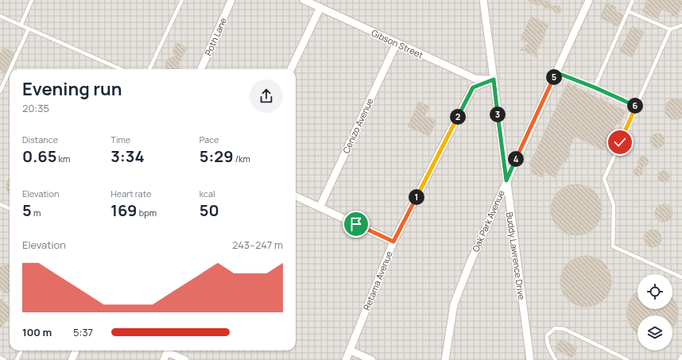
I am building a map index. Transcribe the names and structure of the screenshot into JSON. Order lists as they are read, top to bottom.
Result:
{
  "streets": {
    "street": [
      "Poth Lane",
      "Gibson Street",
      "Cenizo Avenue",
      "Oak Park Avenue",
      "Buddy Lawrence Drive",
      "Retama Avenue"
    ]
  },
  "crossings": [
    ["Gibson Street", "Cenizo Avenue"],
    ["Gibson Street", "Buddy Lawrence Drive"],
    ["Gibson Street", "Retama Avenue"],
    ["Oak Park Avenue", "Buddy Lawrence Drive"],
    ["Buddy Lawrence Drive", "Retama Avenue"]
  ],
  "page": {
    "pins": [
      "5",
      "6",
      "3",
      "2",
      "4",
      "1"
    ],
    "heading": ["Evening run", "20:35"],
    "stats": [
      ["Distance", "0.65 km"],
      ["Time", "3:34"],
      ["Pace", "5:29 /km"],
      ["Elevation", "5 m"],
      ["Heart rate", "169 bpm"],
      ["kcal", "50"]
    ],
    "chart": ["Elevation", "243–247 m"],
    "list": [
      {
        "name": "100 m",
        "note": "5:37"
      }
    ]
  }
}
